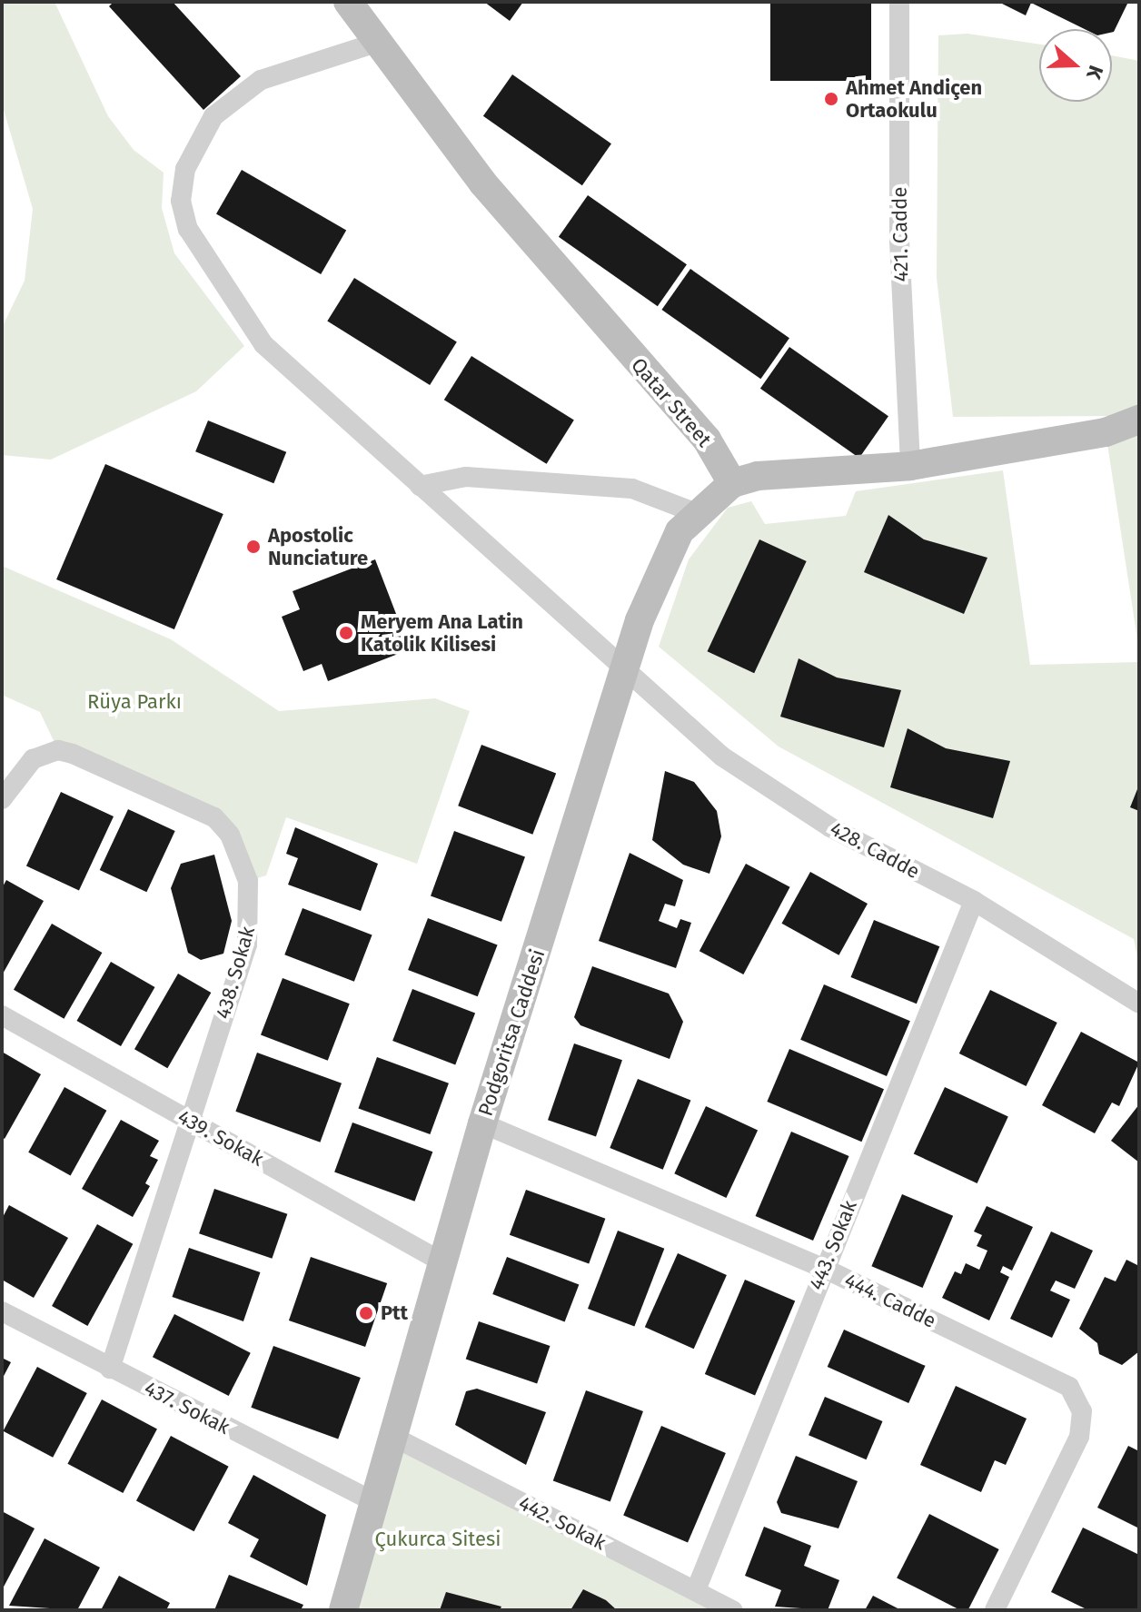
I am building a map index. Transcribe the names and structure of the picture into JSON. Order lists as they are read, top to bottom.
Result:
{
  "streets": {
    "main road": ["Qatar Street", "Podgoritsa Caddesi"],
    "street": [
      "421. Cadde",
      "428. Cadde",
      "438. Sokak",
      "439. Sokak",
      "443. Sokak",
      "444. Cadde",
      "437. Sokak",
      "442. Sokak"
    ]
  },
  "crossings": [
    ["Qatar Street", "428. Cadde"],
    ["Qatar Street", "Podgoritsa Caddesi"],
    ["428. Cadde", "Podgoritsa Caddesi"],
    ["428. Cadde", "443. Sokak"],
    ["438. Sokak", "439. Sokak"],
    ["438. Sokak", "437. Sokak"],
    ["Podgoritsa Caddesi", "439. Sokak"],
    ["Podgoritsa Caddesi", "444. Cadde"],
    ["Podgoritsa Caddesi", "437. Sokak"],
    ["Podgoritsa Caddesi", "442. Sokak"],
    ["443. Sokak", "444. Cadde"],
    ["443. Sokak", "442. Sokak"]
  ],
  "parks": ["Rüya Parkı", "Çukurca Sitesi"],
  "places": [
    "Ahmet Andiçen Ortaokulu",
    "Apostolic Nunciature",
    "Meryem Ana Latin Katolik Kilisesi",
    "Ptt"
  ],
  "north": "right"
}
